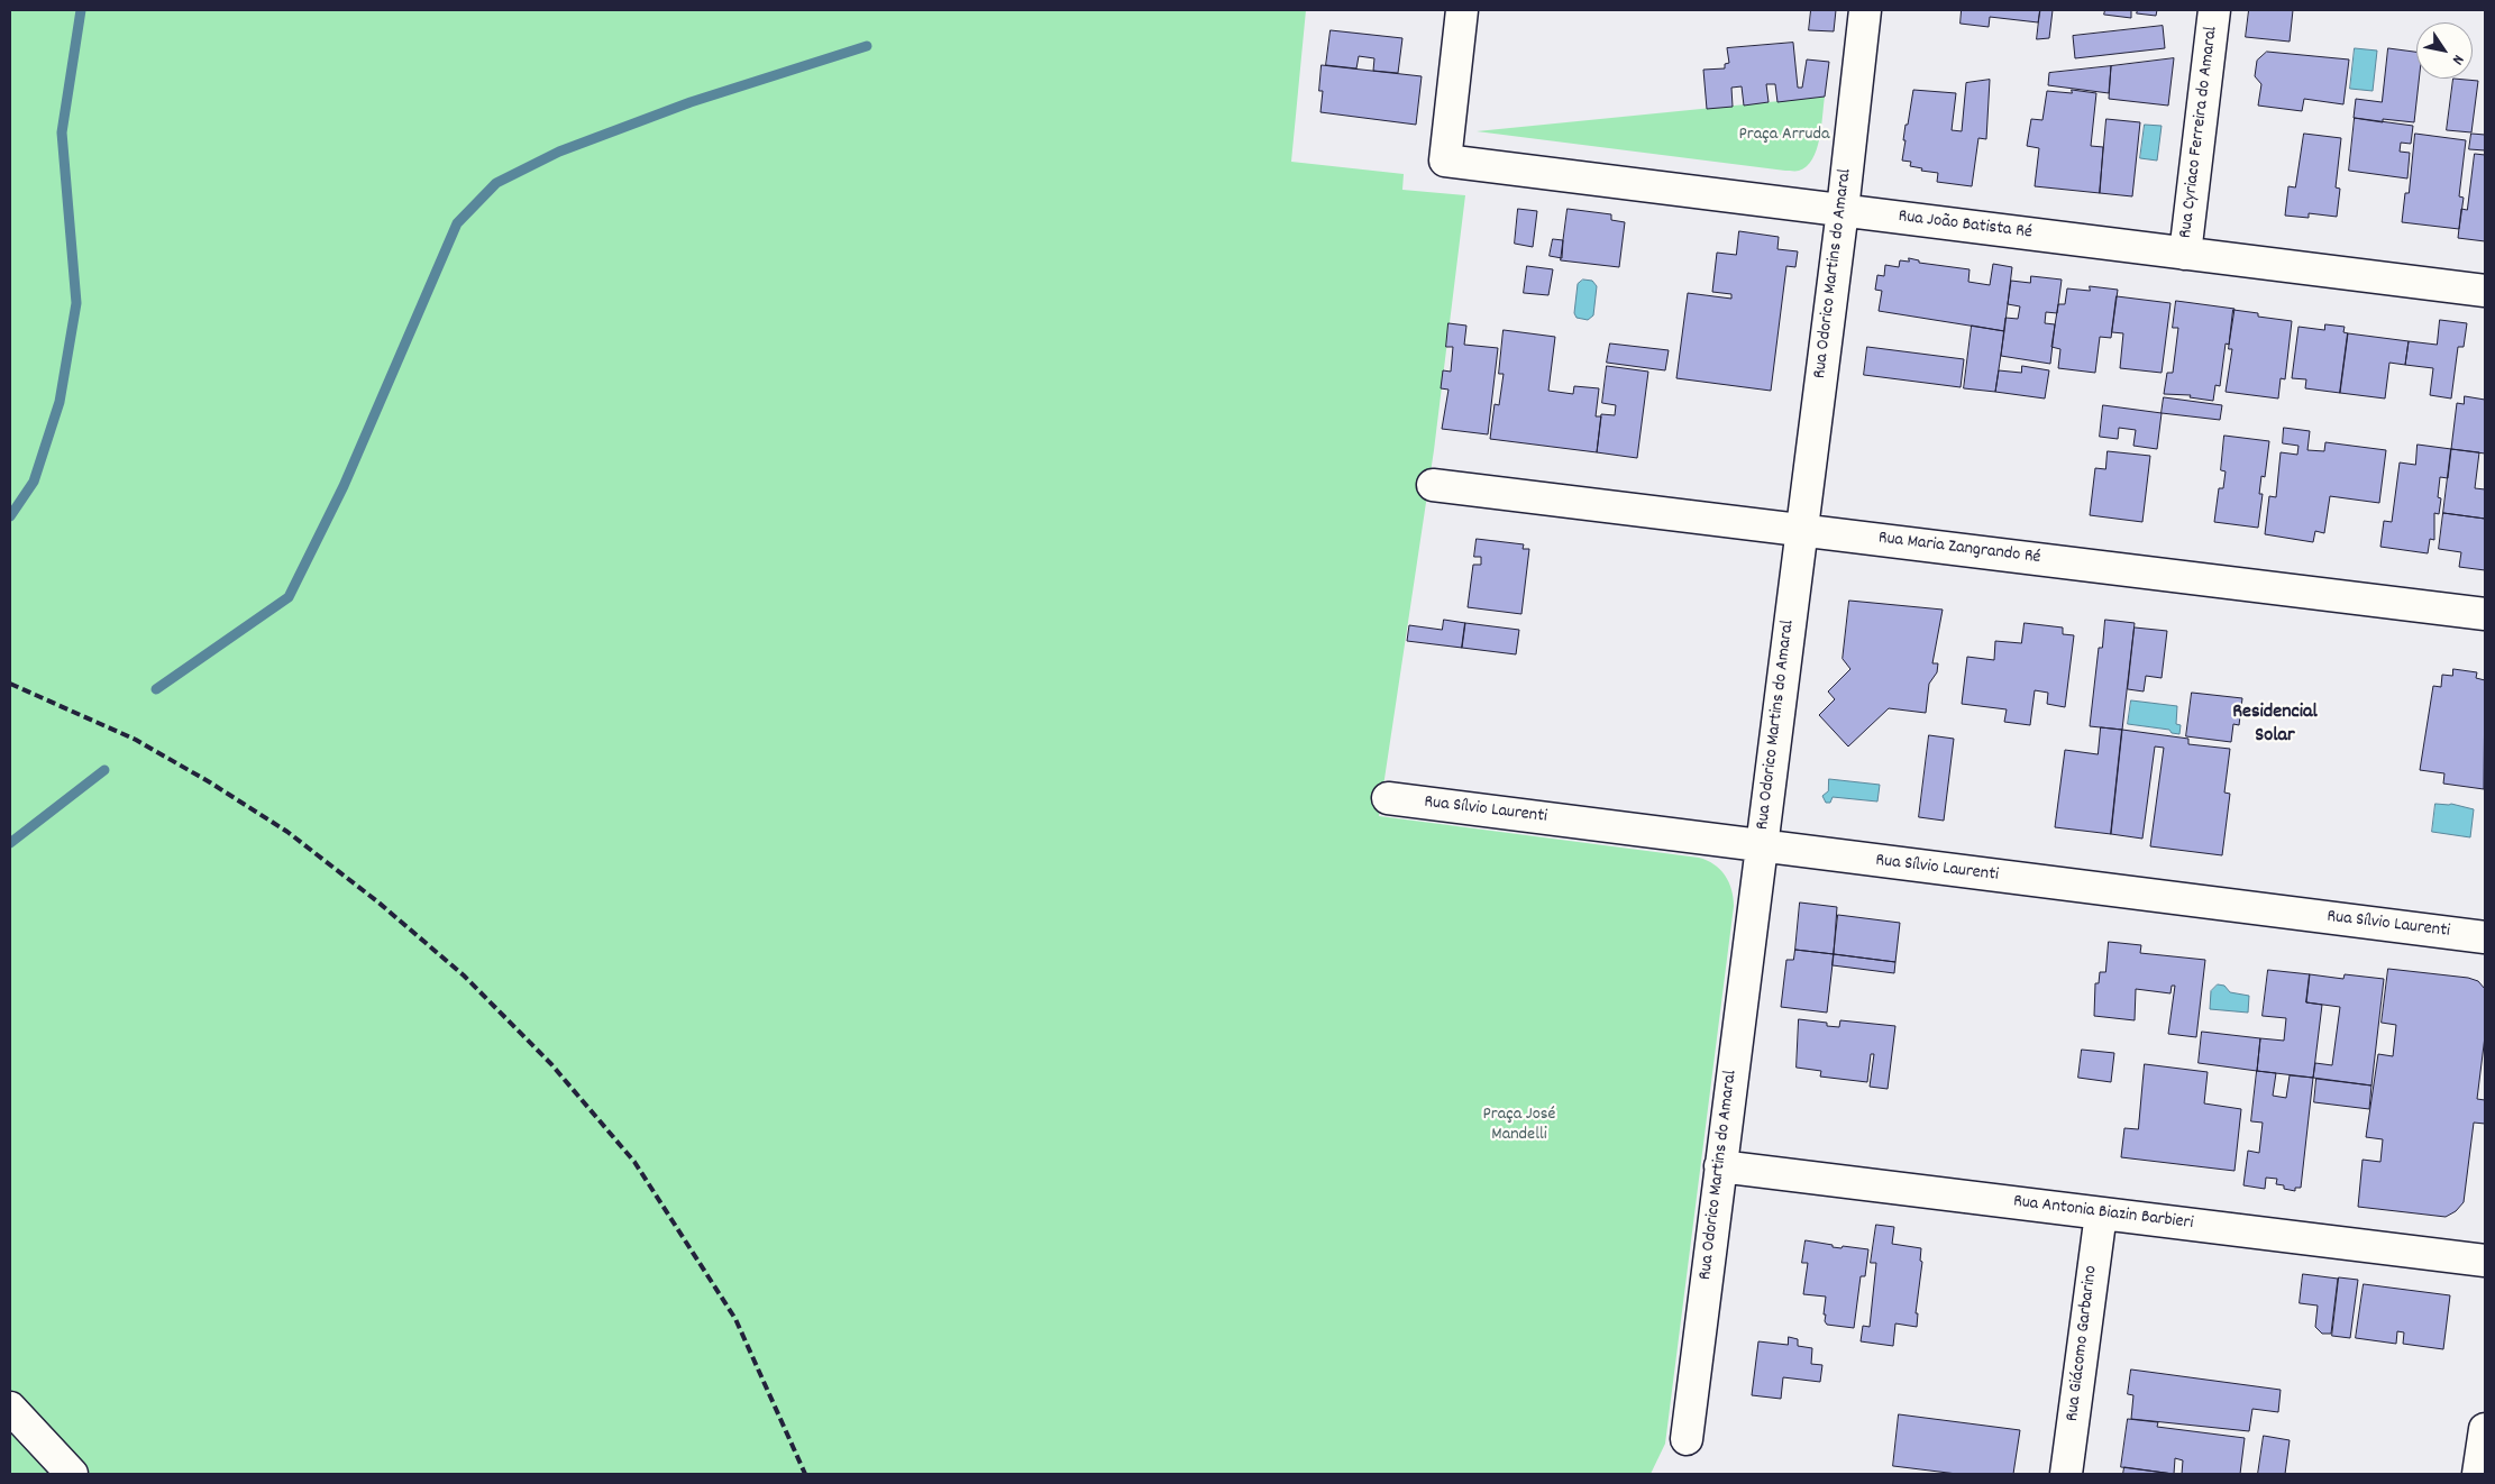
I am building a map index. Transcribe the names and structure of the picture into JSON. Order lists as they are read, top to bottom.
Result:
{
  "streets": {
    "street": [
      "Rua Cyriaco Ferreira do Amaral",
      "Rua João Batista Ré",
      "Rua Odorico Martins do Amaral",
      "Rua Maria Zangrando Ré",
      "Rua Sílvio Laurenti",
      "Rua Antonia Biazin Barbieri",
      "Rua Giácomo Garbarino"
    ]
  },
  "crossings": [
    ["Rua Cyriaco Ferreira do Amaral", "Rua João Batista Ré"],
    ["Rua João Batista Ré", "Rua Odorico Martins do Amaral"],
    ["Rua Odorico Martins do Amaral", "Rua Maria Zangrando Ré"],
    ["Rua Odorico Martins do Amaral", "Rua Sílvio Laurenti"],
    ["Rua Odorico Martins do Amaral", "Rua Antonia Biazin Barbieri"],
    ["Rua Antonia Biazin Barbieri", "Rua Giácomo Garbarino"]
  ],
  "districts": ["Residencial Solar"],
  "parks": ["Praça Arruda", "Praça José Mandelli"],
  "north": "bottom right"
}
